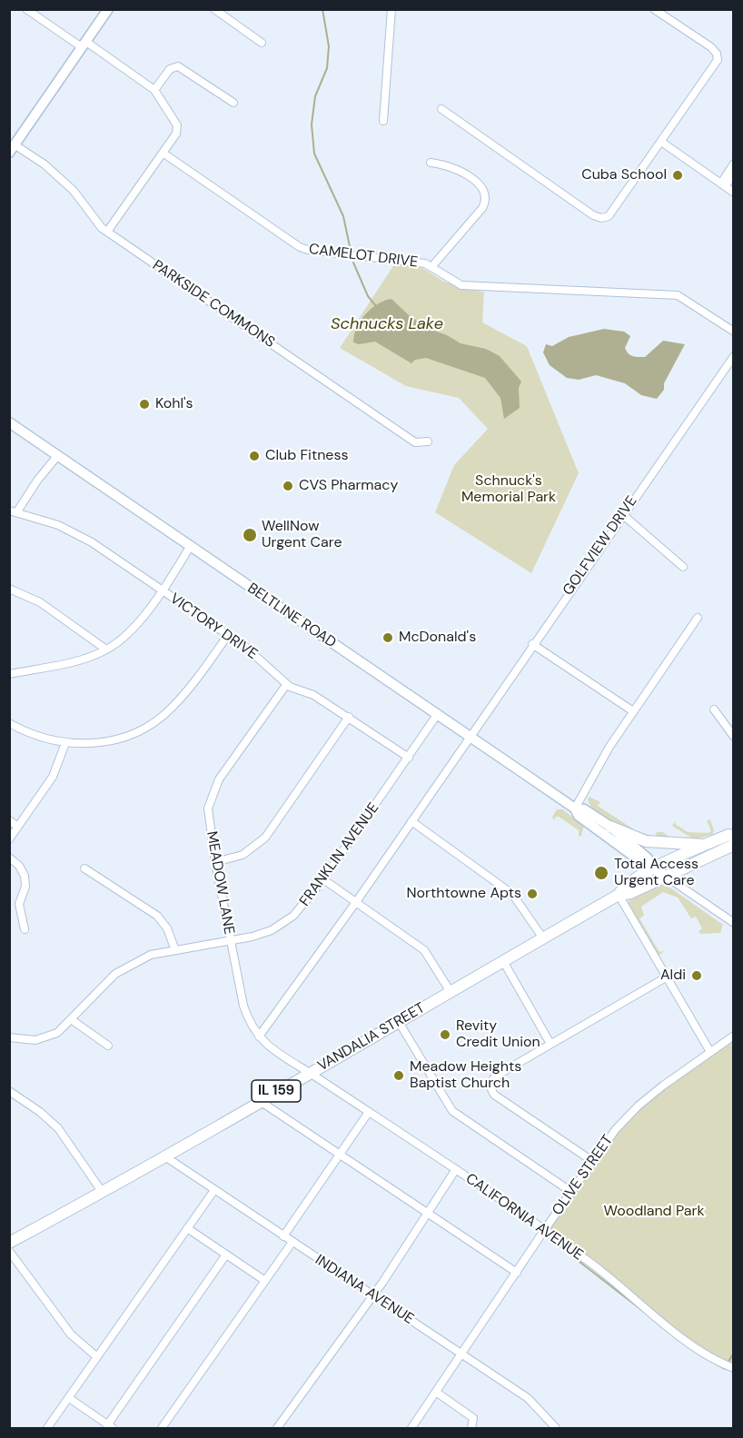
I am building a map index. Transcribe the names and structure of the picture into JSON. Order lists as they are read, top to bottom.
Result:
{
  "streets": {
    "main road": ["BELTLINE ROAD", "VANDALIA STREET", "IL 159"],
    "street": [
      "CAMELOT DRIVE",
      "PARKSIDE COMMONS",
      "GOLFVIEW DRIVE",
      "VICTORY DRIVE",
      "FRANKLIN AVENUE",
      "MEADOW LANE",
      "OLIVE STREET",
      "CALIFORNIA AVENUE",
      "INDIANA AVENUE"
    ]
  },
  "crossings": [
    ["GOLFVIEW DRIVE", "BELTLINE ROAD"],
    ["GOLFVIEW DRIVE", "MEADOW LANE"],
    ["BELTLINE ROAD", "FRANKLIN AVENUE"],
    ["BELTLINE ROAD", "VANDALIA STREET"],
    ["VICTORY DRIVE", "FRANKLIN AVENUE"],
    ["VICTORY DRIVE", "MEADOW LANE"],
    ["FRANKLIN AVENUE", "MEADOW LANE"],
    ["MEADOW LANE", "VANDALIA STREET"],
    ["MEADOW LANE", "CALIFORNIA AVENUE"],
    ["VANDALIA STREET", "CALIFORNIA AVENUE"],
    ["VANDALIA STREET", "INDIANA AVENUE"],
    ["OLIVE STREET", "CALIFORNIA AVENUE"],
    ["OLIVE STREET", "INDIANA AVENUE"]
  ],
  "water": ["Schnucks Lake"],
  "parks": ["Schnuck's Memorial Park", "Woodland Park"],
  "places": [
    "Cuba School",
    "Kohl's",
    "Club Fitness",
    "CVS Pharmacy",
    "WellNow Urgent Care",
    "McDonald's",
    "Total Access Urgent Care",
    "Northtowne Apts",
    "Aldi",
    "Revity Credit Union",
    "Meadow Heights Baptist Church"
  ]
}
